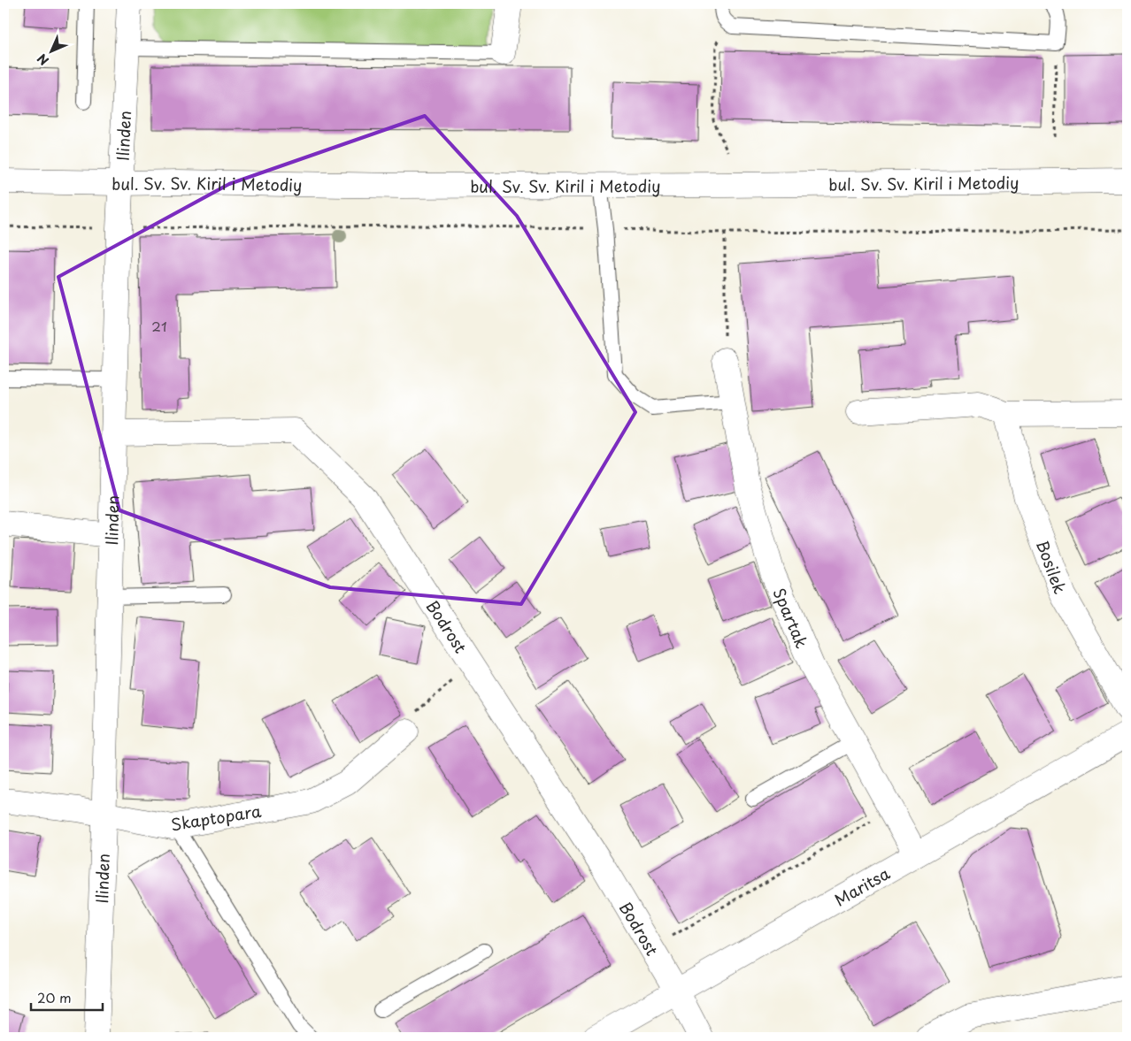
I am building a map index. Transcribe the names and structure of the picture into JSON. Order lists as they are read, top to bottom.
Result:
{
  "streets": {
    "street": [
      "Ilinden",
      "bul. Sv. Sv. Kiril i Metodiy",
      "Bosilek",
      "Spartak",
      "Bodrost",
      "Skaptopara",
      "Maritsa"
    ]
  },
  "crossings": [
    ["Ilinden", "bul. Sv. Sv. Kiril i Metodiy"],
    ["Ilinden", "Bodrost"],
    ["Ilinden", "Skaptopara"],
    ["Spartak", "Maritsa"],
    ["Bodrost", "Maritsa"]
  ],
  "house_numbers": ["21"],
  "scale_bar": "20 m",
  "north": "bottom left"
}
